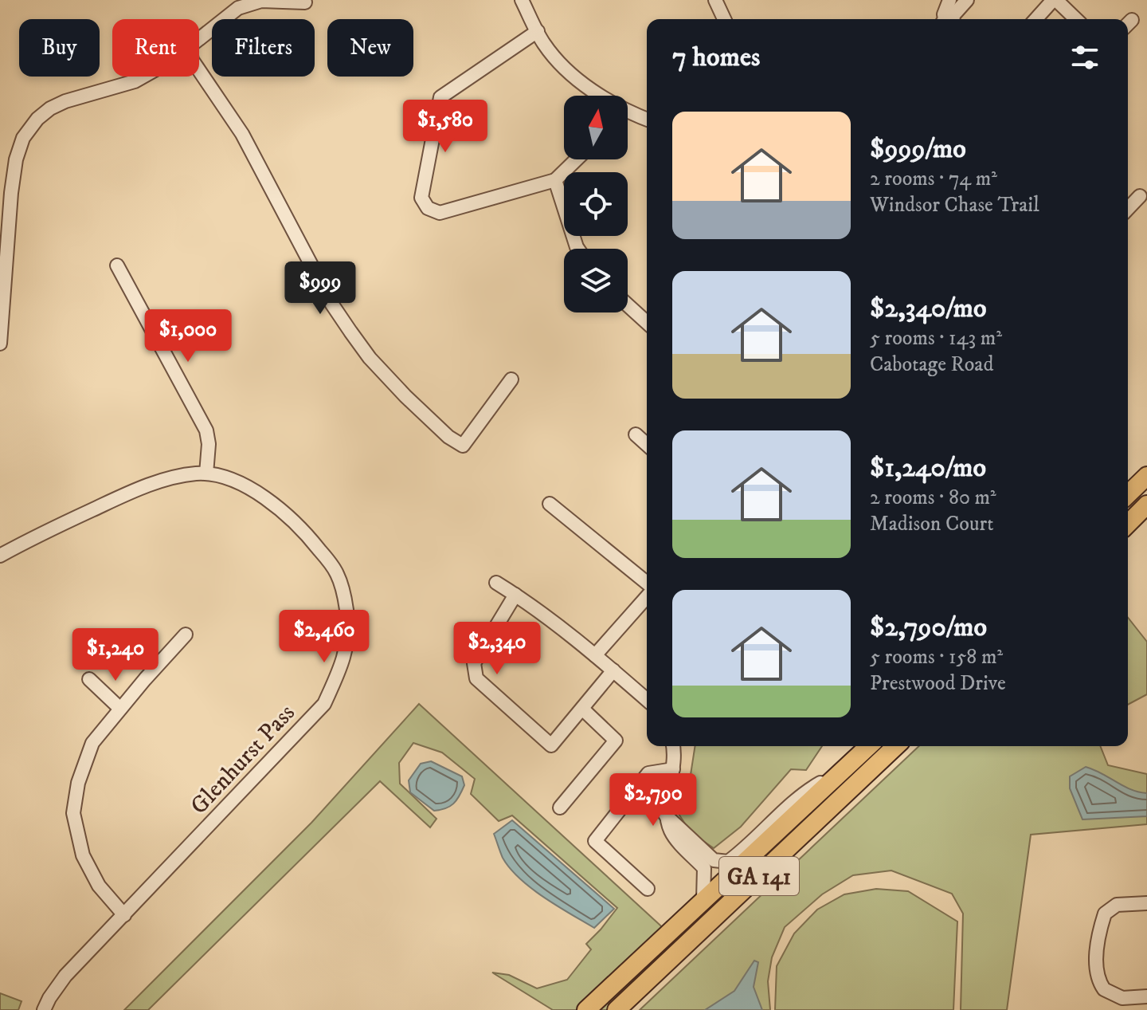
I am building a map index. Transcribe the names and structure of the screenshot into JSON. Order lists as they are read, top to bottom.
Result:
{
  "streets": {
    "highway": ["GA 141"],
    "street": ["Glenhurst Pass"]
  },
  "north": "top",
  "page": {
    "chip": [
      "Buy",
      "Rent",
      "Filters",
      "New"
    ],
    "heading": "7 homes",
    "list": [
      {
        "name": "$999/mo",
        "note": "2 rooms · 74 m² · Windsor Chase Trail"
      },
      {
        "name": "$2,340/mo",
        "note": "5 rooms · 143 m² · Cabotage Road"
      },
      {
        "name": "$1,240/mo",
        "note": "2 rooms · 80 m² · Madison Court"
      },
      {
        "name": "$2,790/mo",
        "note": "5 rooms · 158 m² · Prestwood Drive"
      }
    ],
    "price": [
      "$1,580",
      "$999",
      "$1,000",
      "$2,460",
      "$2,340",
      "$1,240",
      "$2,790"
    ]
  }
}
